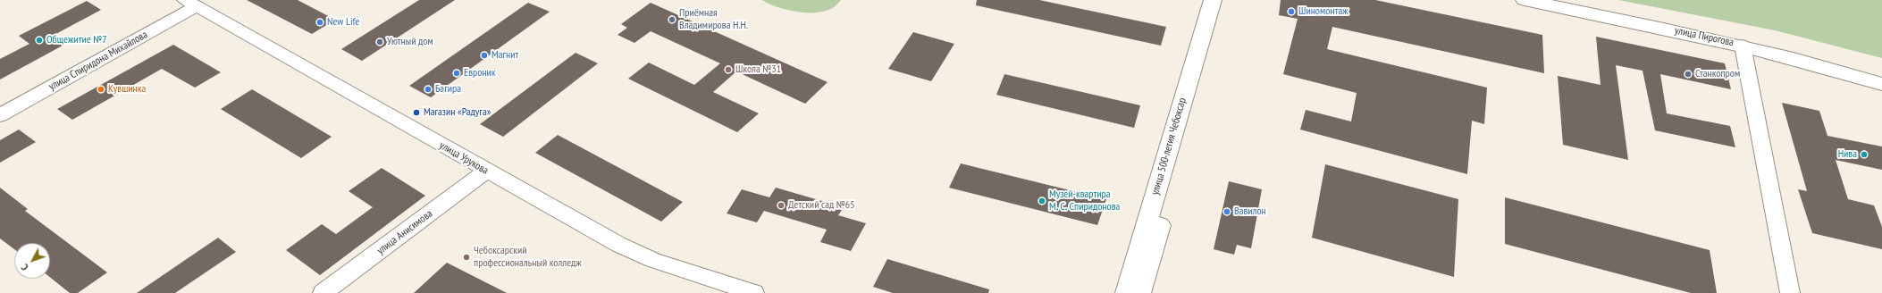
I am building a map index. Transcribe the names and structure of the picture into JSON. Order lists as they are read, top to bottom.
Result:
{
  "streets": {
    "street": [
      "улица Пирогова",
      "улица Спиридона Михайлова",
      "улица 500-летия Чебоксар",
      "улица Урукова",
      "улица Анисимова"
    ]
  },
  "crossings": [
    ["улица Спиридона Михайлова", "улица Урукова"],
    ["улица Урукова", "улица Анисимова"]
  ],
  "places": [
    "Шиномонтаж",
    "Приёмная Владимирова Н.Н.",
    "New Life",
    "Общежитие №7",
    "Уютный дом",
    "Магнит",
    "Школа №31",
    "Евроник",
    "Станкопром",
    "Кувшинка",
    "Багира",
    "Магазин «Радуга»",
    "Нива",
    "Музей-квартира М. С. Спиридонова",
    "Детский сад №65",
    "Вавилон",
    "Чебоксарский профессиональный колледж"
  ],
  "north": "bottom left"
}
